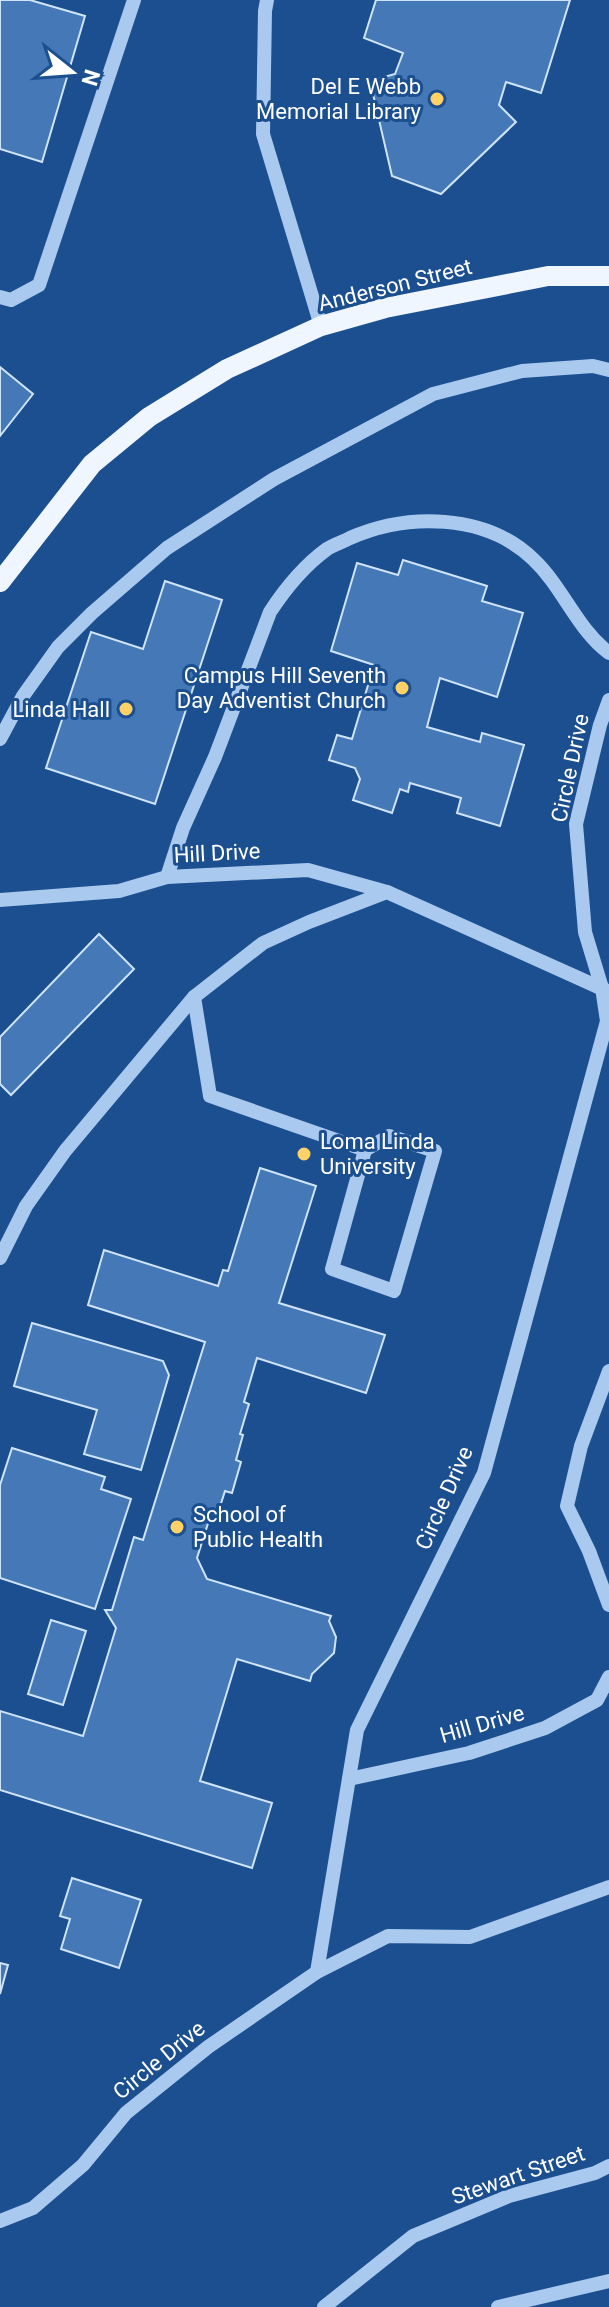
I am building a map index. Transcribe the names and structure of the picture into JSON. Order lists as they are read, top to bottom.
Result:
{
  "streets": {
    "main road": ["Anderson Street"],
    "street": ["Circle Drive", "Hill Drive", "Stewart Street"]
  },
  "crossings": [
    ["Circle Drive", "Hill Drive"]
  ],
  "places": [
    "Del E Webb Memorial Library",
    "Campus Hill Seventh Day Adventist Church",
    "Linda Hall",
    "Loma Linda University",
    "School of Public Health"
  ],
  "north": "right"
}
